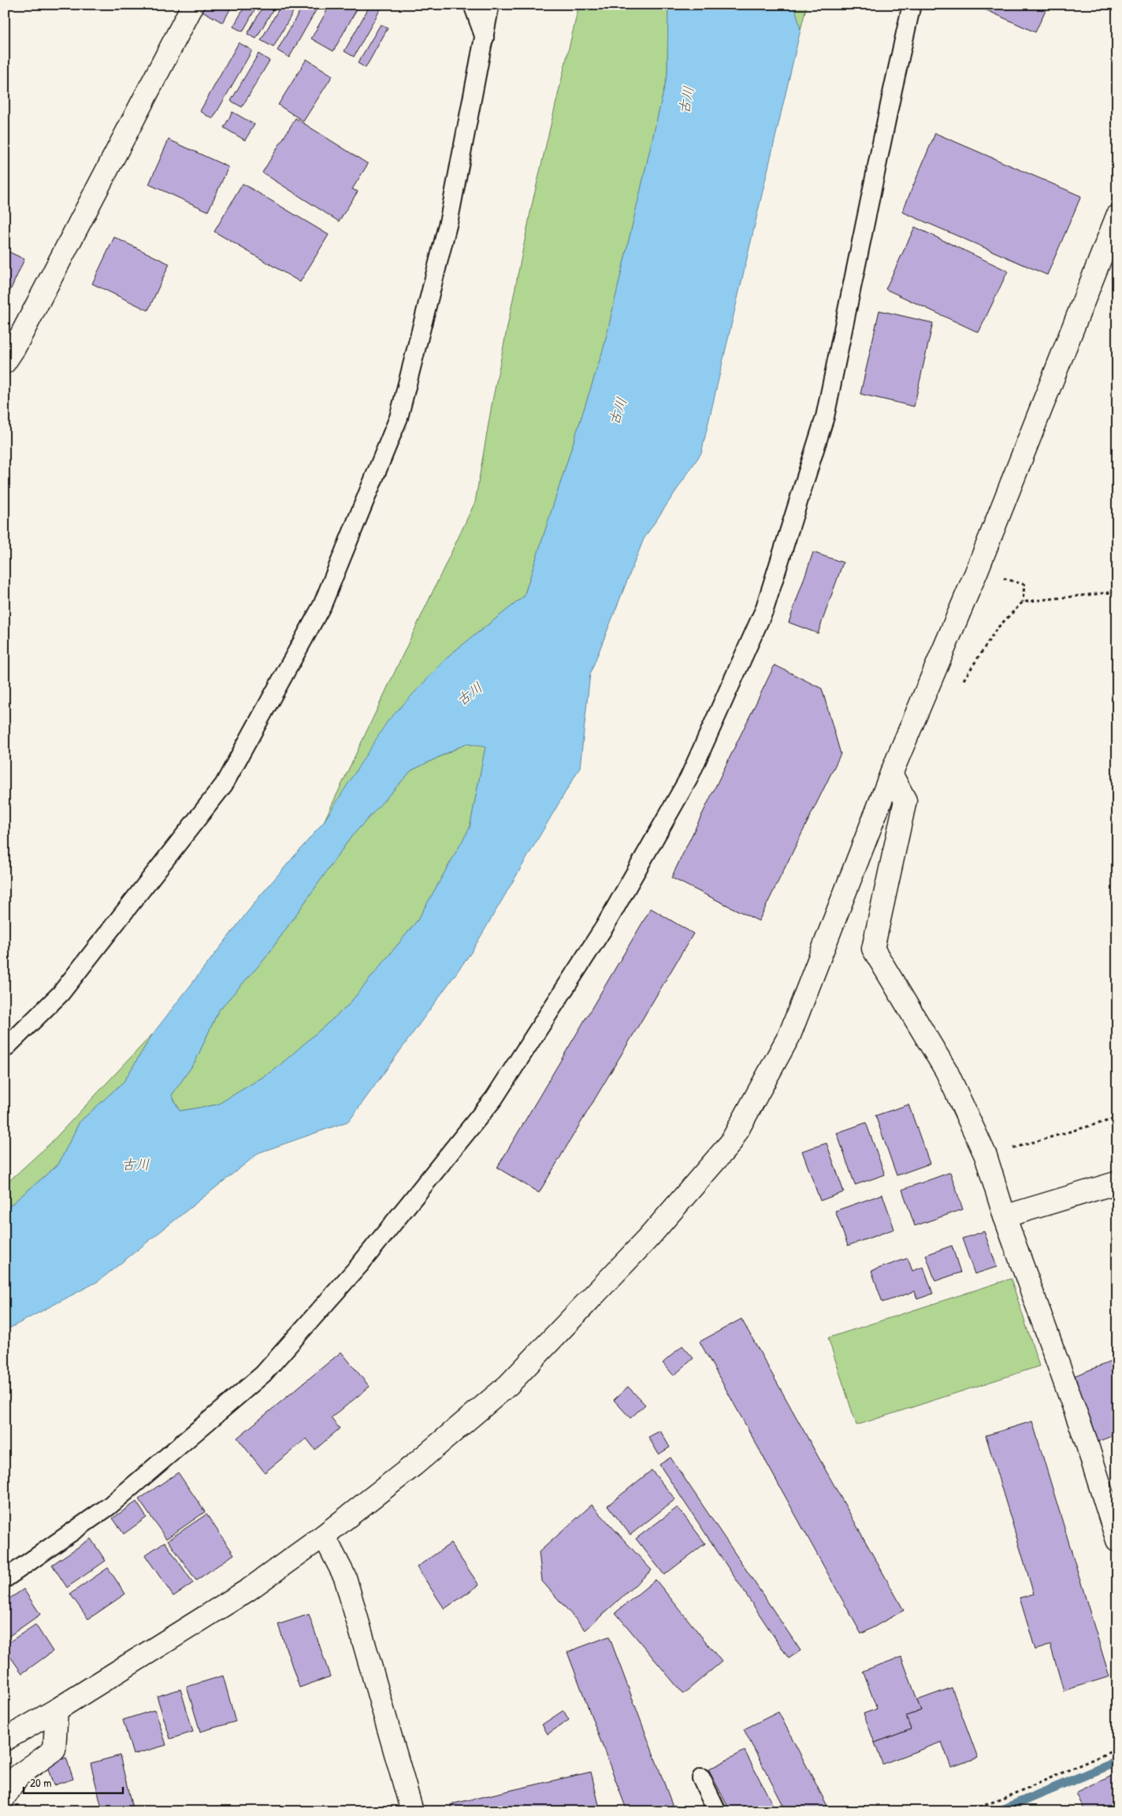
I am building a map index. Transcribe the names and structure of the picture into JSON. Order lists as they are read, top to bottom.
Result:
{
  "water": ["古川"],
  "scale_bar": "20 m"
}
